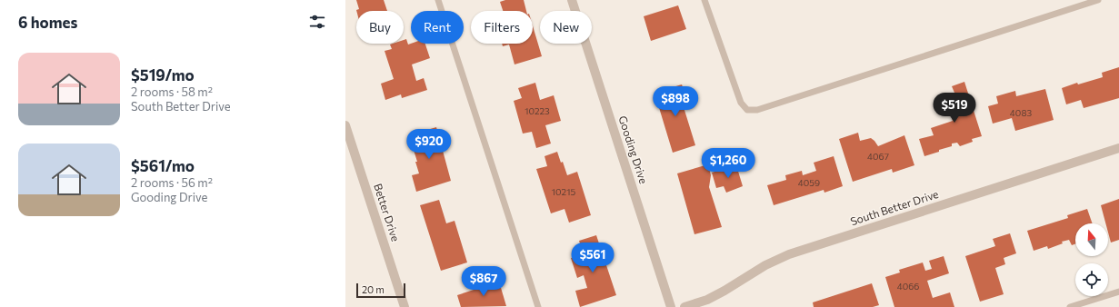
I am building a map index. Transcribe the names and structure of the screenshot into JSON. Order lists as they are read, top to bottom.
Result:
{
  "streets": {
    "street": ["Gooding Drive", "South Better Drive", "Better Drive"]
  },
  "house_numbers": [
    "10223",
    "4083",
    "4067",
    "4059",
    "10215",
    "4066"
  ],
  "scale_bar": "20 m",
  "north": "top",
  "page": {
    "heading": "6 homes",
    "chip": [
      "Buy",
      "Rent",
      "Filters",
      "New"
    ],
    "list": [
      {
        "name": "$519/mo",
        "note": "2 rooms · 58 m² · South Better Drive"
      },
      {
        "name": "$561/mo",
        "note": "2 rooms · 56 m² · Gooding Drive"
      }
    ],
    "price": [
      "$898",
      "$519",
      "$920",
      "$1,260",
      "$561",
      "$867"
    ],
    "scale": "20 m"
  }
}
